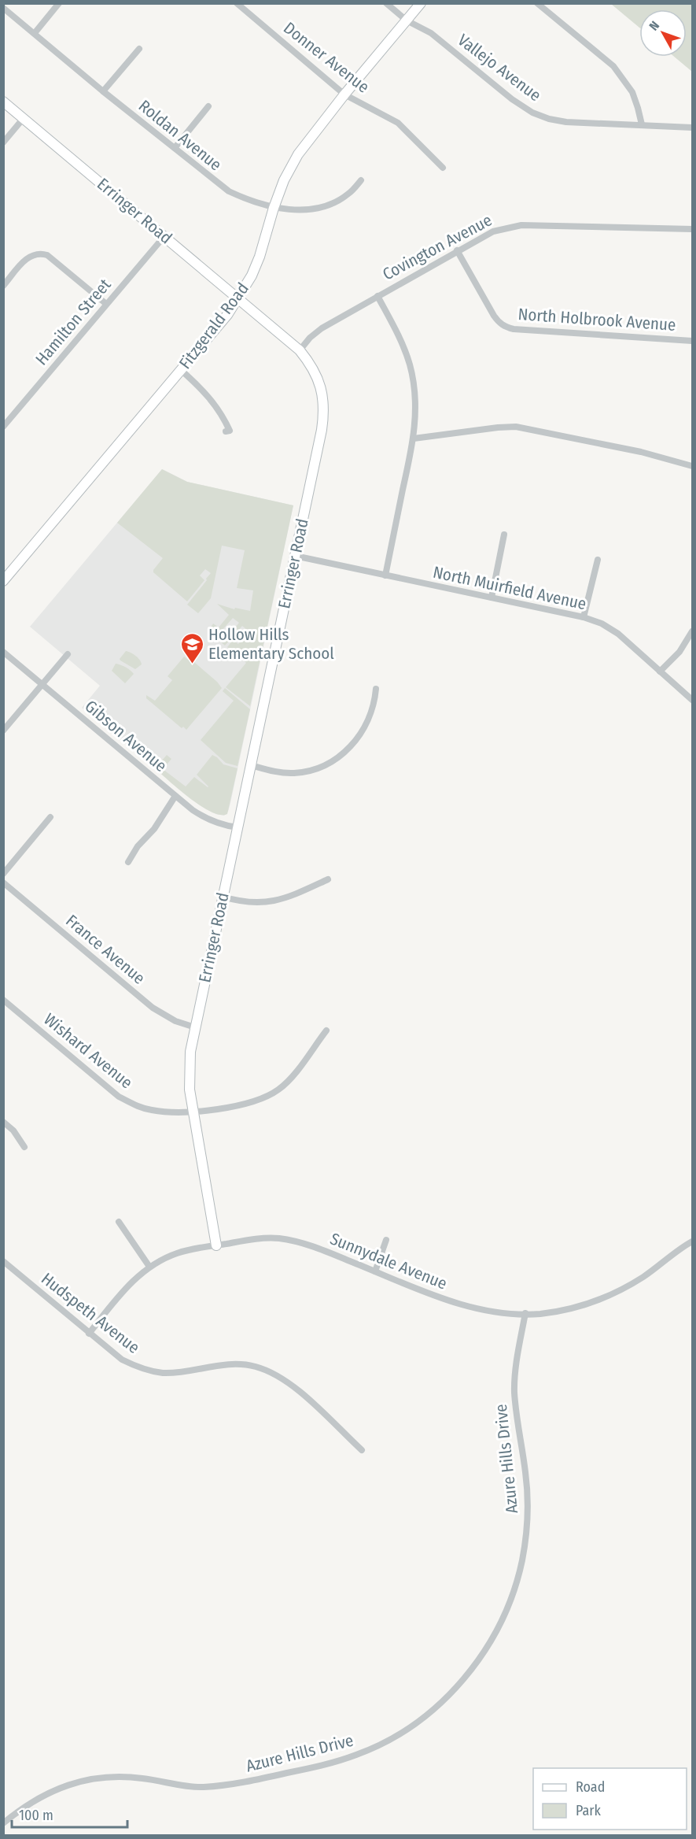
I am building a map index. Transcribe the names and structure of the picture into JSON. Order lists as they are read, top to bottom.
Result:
{
  "streets": {
    "main road": ["Erringer Road", "Fitzgerald Road"],
    "street": [
      "Donner Avenue",
      "Vallejo Avenue",
      "Roldan Avenue",
      "Covington Avenue",
      "North Holbrook Avenue",
      "Hamilton Street",
      "North Muirfield Avenue",
      "Gibson Avenue",
      "France Avenue",
      "Wishard Avenue",
      "Sunnydale Avenue",
      "Hudspeth Avenue",
      "Azure Hills Drive"
    ]
  },
  "crossings": [
    ["Donner Avenue", "Fitzgerald Road"],
    ["Vallejo Avenue", "Fitzgerald Road"],
    ["Roldan Avenue", "Fitzgerald Road"],
    ["Erringer Road", "Covington Avenue"],
    ["Erringer Road", "Hamilton Street"],
    ["Erringer Road", "Fitzgerald Road"],
    ["Erringer Road", "North Muirfield Avenue"],
    ["Erringer Road", "Gibson Avenue"],
    ["Erringer Road", "France Avenue"],
    ["Erringer Road", "Wishard Avenue"],
    ["Erringer Road", "Sunnydale Avenue"],
    ["Covington Avenue", "North Holbrook Avenue"],
    ["Sunnydale Avenue", "Hudspeth Avenue"],
    ["Sunnydale Avenue", "Azure Hills Drive"]
  ],
  "places": {
    "school or university": ["Hollow Hills Elementary School"]
  },
  "legend": ["Road", "Park"],
  "scale_bar": "100 m",
  "north": "top left"
}
